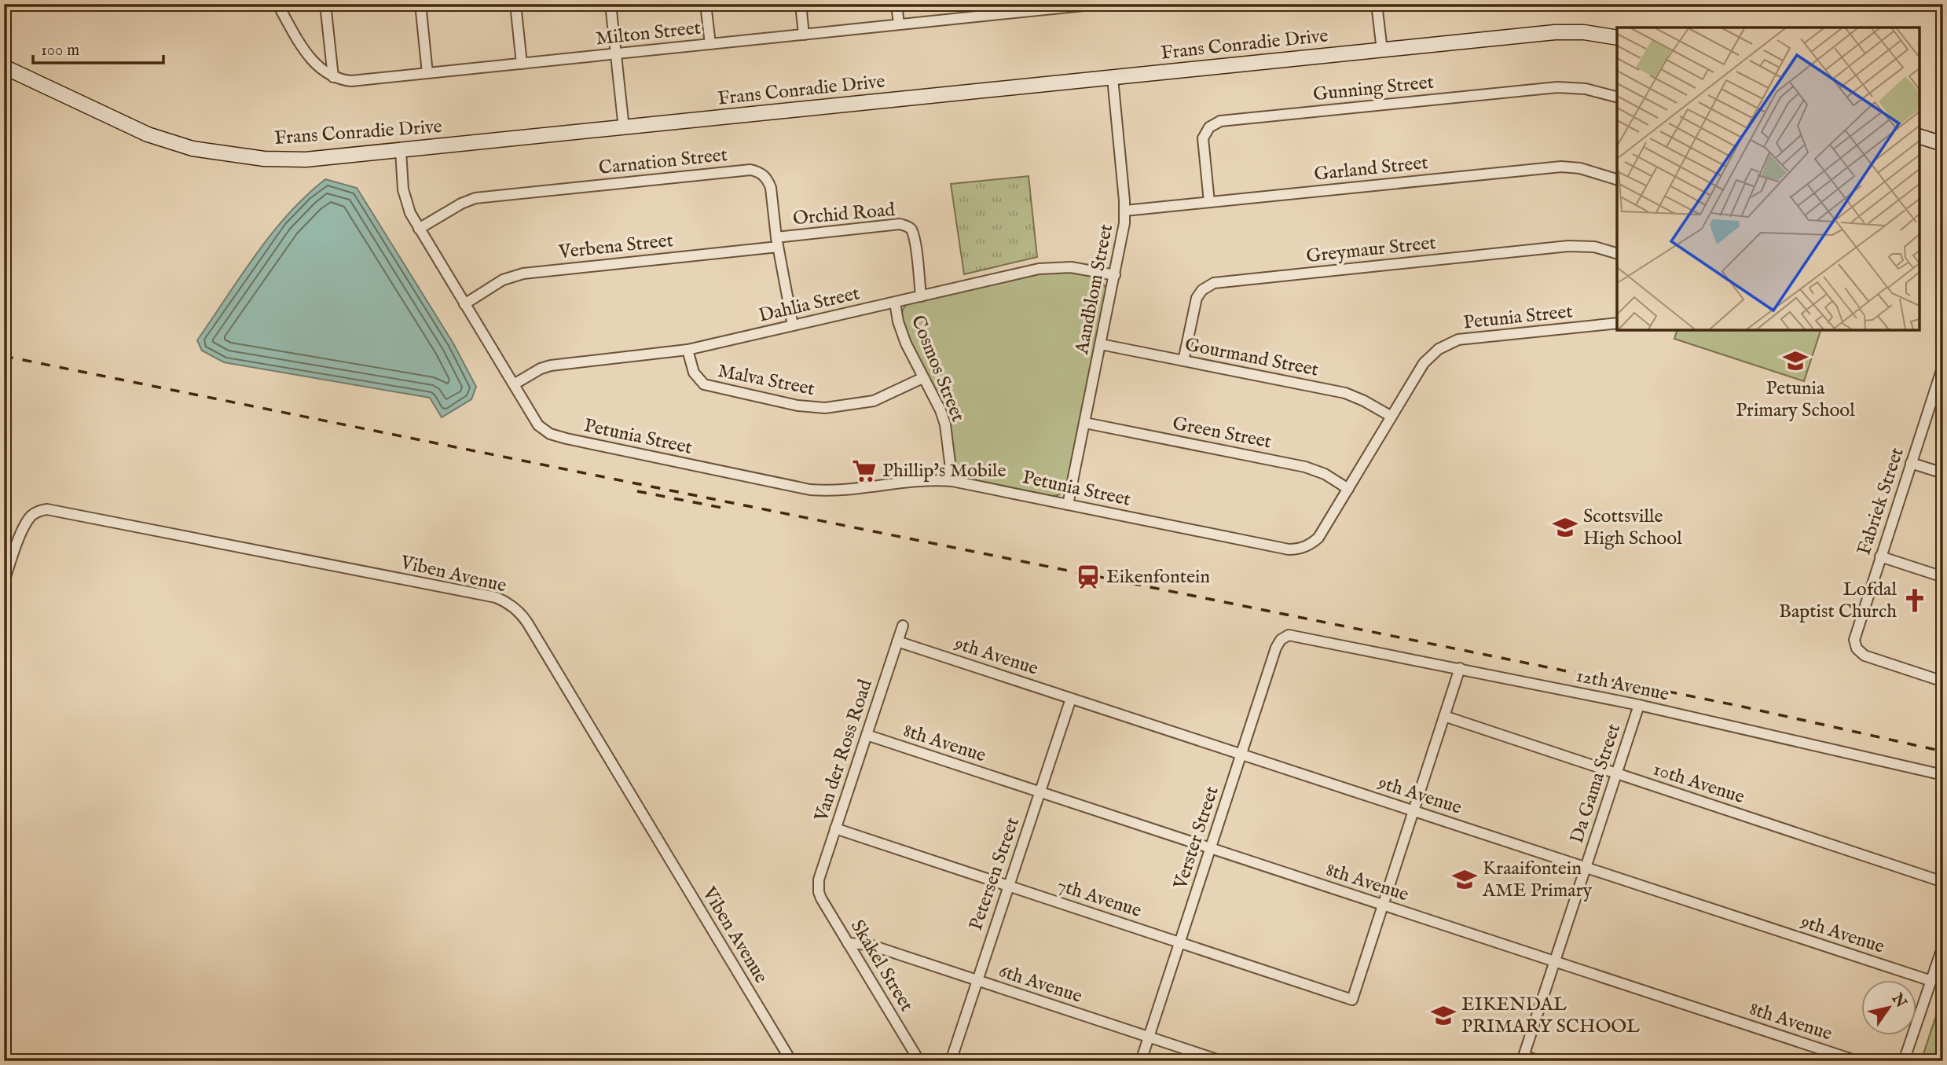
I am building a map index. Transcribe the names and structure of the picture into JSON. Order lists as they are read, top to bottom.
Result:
{
  "streets": {
    "street": [
      "Milton Street",
      "Frans Conradie Drive",
      "Gunning Street",
      "Carnation Street",
      "Garland Street",
      "Orchid Road",
      "Verbena Street",
      "Greymaur Street",
      "Aandblom Street",
      "Dahlia Street",
      "Petunia Street",
      "Gourmand Street",
      "Cosmos Street",
      "Malva Street",
      "Green Street",
      "Fabriek Street",
      "Viben Avenue",
      "9th Avenue",
      "12th Avenue",
      "8th Avenue",
      "Van der Ross Road",
      "Da Gama Street",
      "10th Avenue",
      "Verster Street",
      "Petersen Street",
      "7th Avenue",
      "Skakel Street",
      "6th Avenue"
    ]
  },
  "crossings": [
    ["Frans Conradie Drive", "Aandblom Street"],
    ["Frans Conradie Drive", "Petunia Street"],
    ["Gunning Street", "Garland Street"],
    ["Carnation Street", "Orchid Road"],
    ["Carnation Street", "Verbena Street"],
    ["Carnation Street", "Dahlia Street"],
    ["Carnation Street", "Petunia Street"],
    ["Garland Street", "Aandblom Street"],
    ["Orchid Road", "Verbena Street"],
    ["Orchid Road", "Dahlia Street"],
    ["Verbena Street", "Petunia Street"],
    ["Greymaur Street", "Gourmand Street"],
    ["Aandblom Street", "Dahlia Street"],
    ["Aandblom Street", "Petunia Street"],
    ["Aandblom Street", "Gourmand Street"],
    ["Aandblom Street", "Green Street"],
    ["Dahlia Street", "Petunia Street"],
    ["Dahlia Street", "Cosmos Street"],
    ["Dahlia Street", "Malva Street"],
    ["Petunia Street", "Gourmand Street"],
    ["Petunia Street", "Cosmos Street"],
    ["Petunia Street", "Green Street"],
    ["Cosmos Street", "Malva Street"],
    ["9th Avenue", "Van der Ross Road"],
    ["9th Avenue", "Da Gama Street"],
    ["9th Avenue", "Verster Street"],
    ["9th Avenue", "Petersen Street"],
    ["12th Avenue", "Da Gama Street"],
    ["12th Avenue", "Verster Street"],
    ["8th Avenue", "Van der Ross Road"],
    ["8th Avenue", "Da Gama Street"],
    ["8th Avenue", "Verster Street"],
    ["8th Avenue", "Petersen Street"],
    ["8th Avenue", "7th Avenue"],
    ["Van der Ross Road", "7th Avenue"],
    ["Van der Ross Road", "Skakel Street"],
    ["Da Gama Street", "10th Avenue"],
    ["Verster Street", "7th Avenue"],
    ["Verster Street", "6th Avenue"],
    ["Petersen Street", "7th Avenue"],
    ["Petersen Street", "6th Avenue"],
    ["Skakel Street", "6th Avenue"]
  ],
  "places": {
    "school or university": [
      "Petunia Primary School",
      "Scottsville High School",
      "Kraaifontein AME Primary",
      "EIKENDAL PRIMARY SCHOOL"
    ],
    "supermarket": ["Phillip's Mobile"],
    "station": ["Eikenfontein"],
    "church": ["Lofdal Baptist Church"]
  },
  "scale_bar": "100 m",
  "north": "top right"
}
